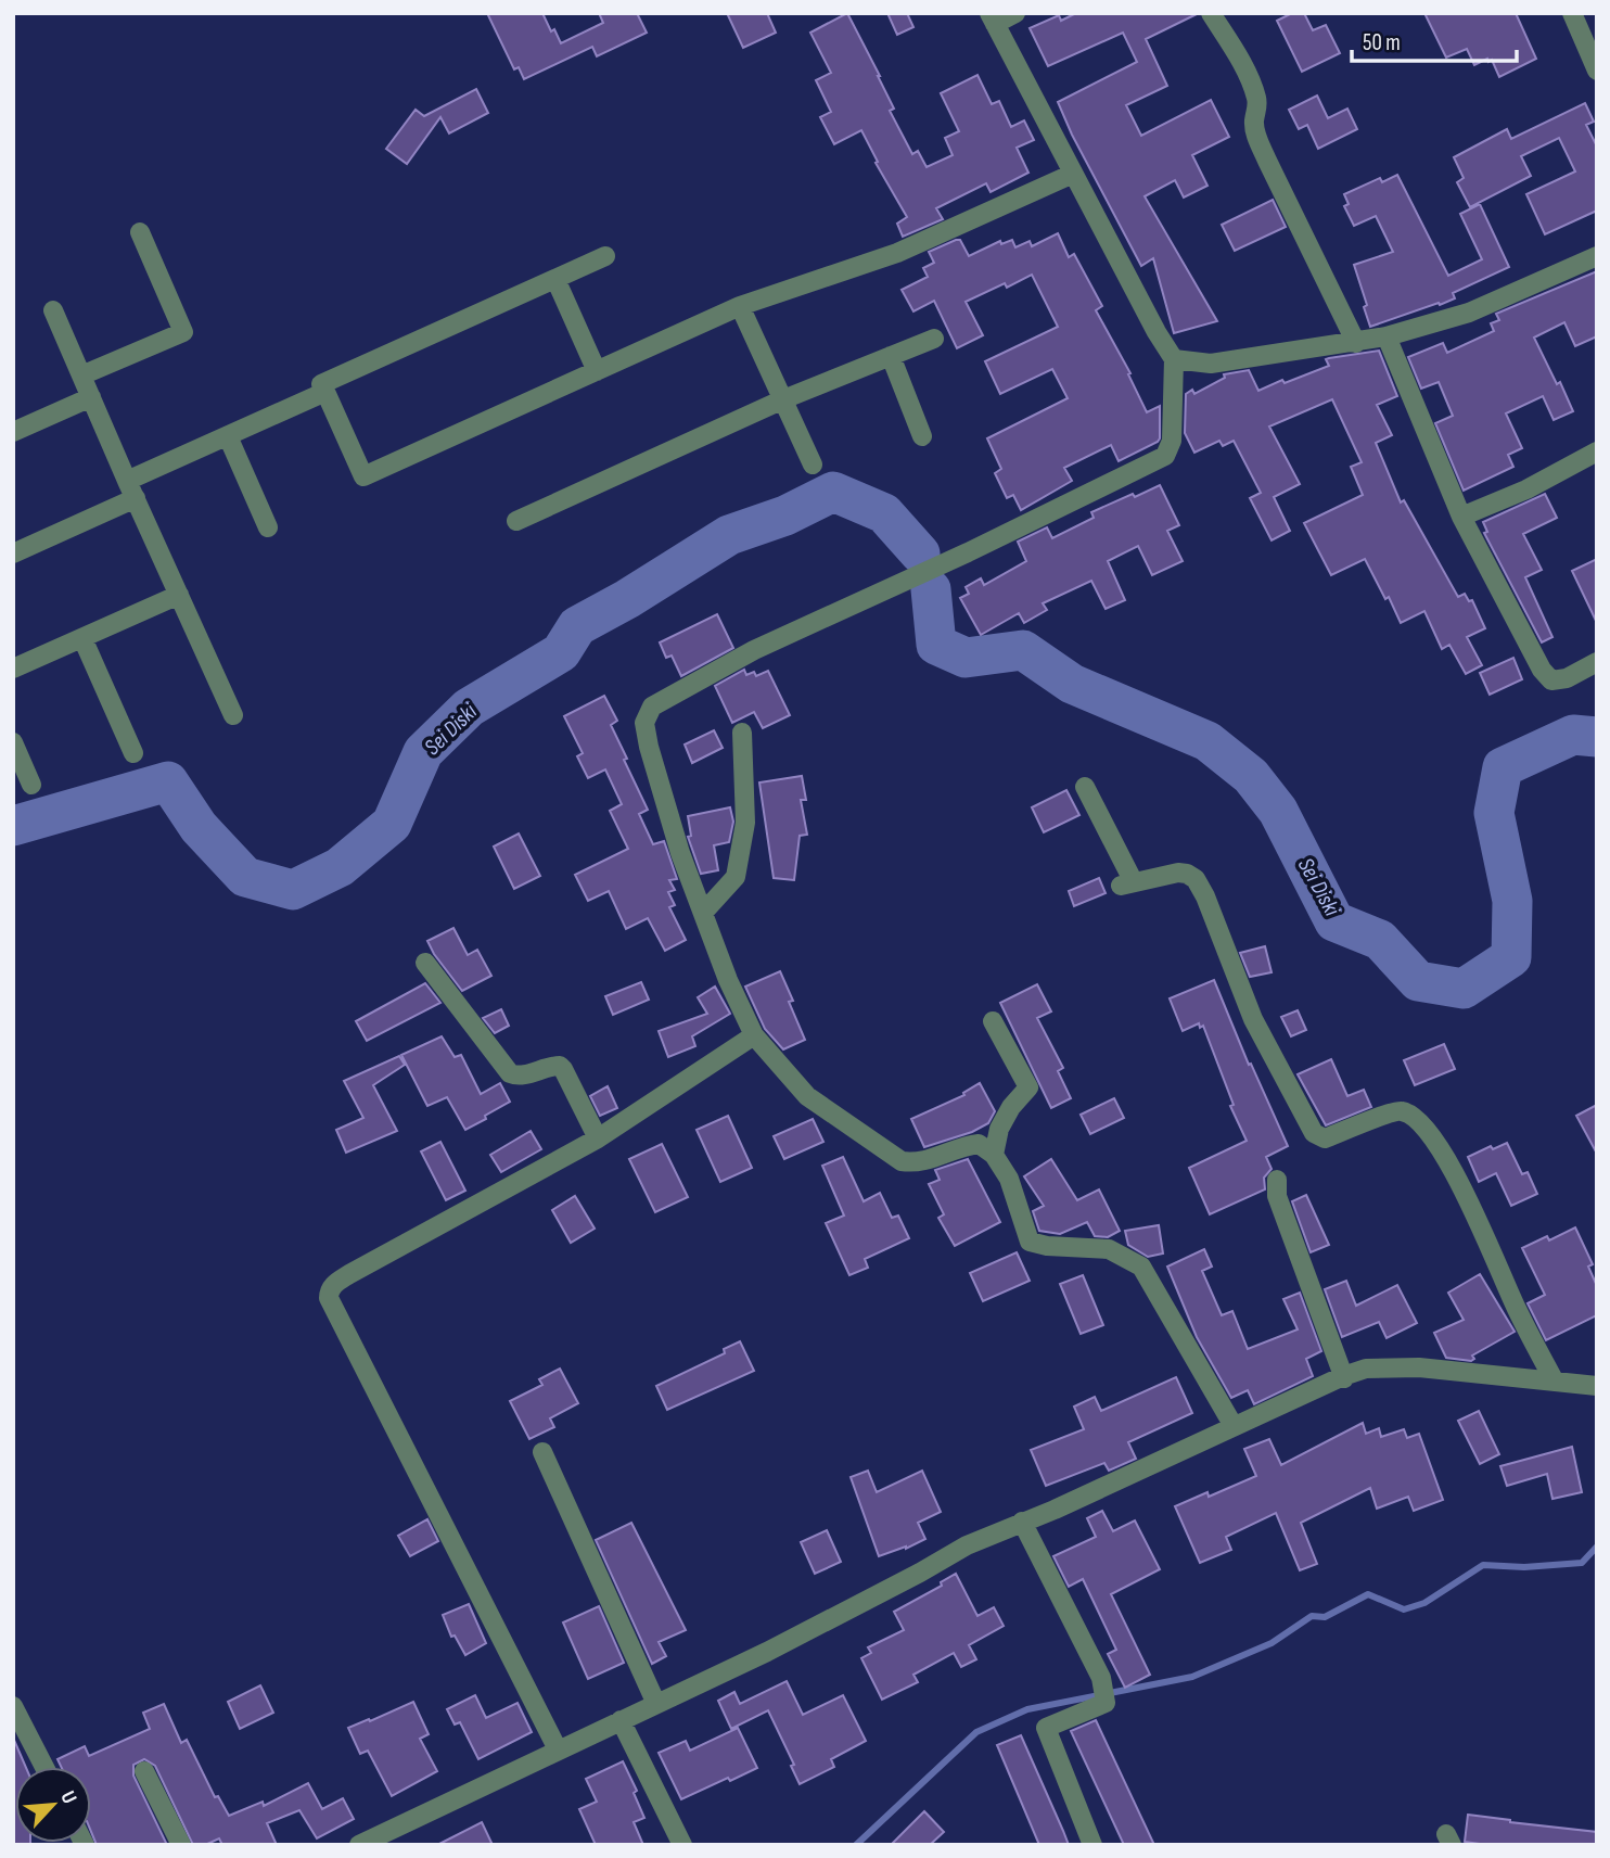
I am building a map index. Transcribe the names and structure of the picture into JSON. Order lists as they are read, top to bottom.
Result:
{
  "water": ["Sei Diski"],
  "scale_bar": "50 m",
  "north": "top right"
}
